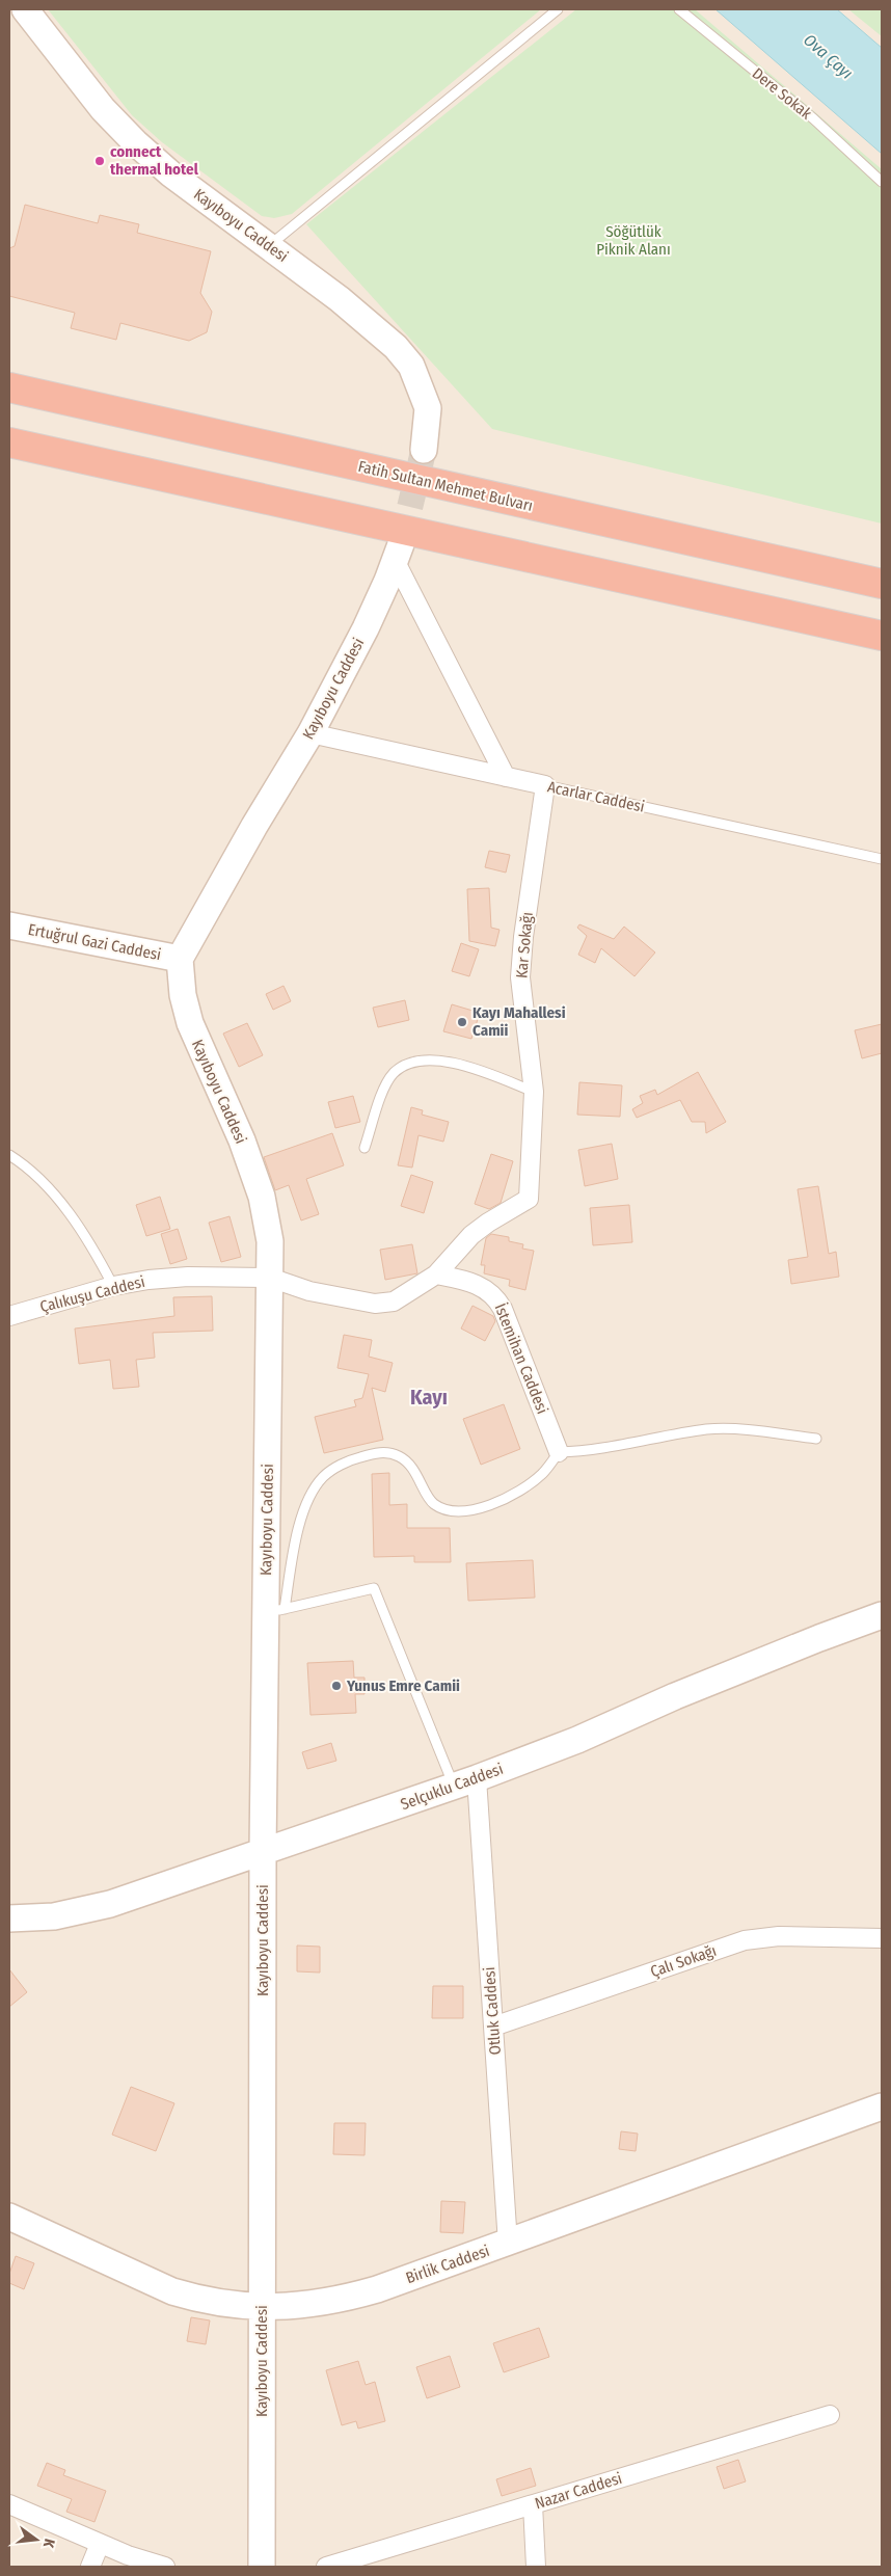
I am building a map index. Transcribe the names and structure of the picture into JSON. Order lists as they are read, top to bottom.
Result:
{
  "streets": {
    "highway": ["Fatih Sultan Mehmet Bulvarı"],
    "street": [
      "Kayıboyu Caddesi",
      "Acarlar Caddesi",
      "Ertuğrul Gazi Caddesi",
      "Kar Sokağı",
      "Çalıkuşu Caddesi",
      "İstemihan Caddesi",
      "Selçuklu Caddesi",
      "Çalı Sokağı",
      "Otluk Caddesi",
      "Birlik Caddesi",
      "Nazar Caddesi"
    ],
    "lane": ["Dere Sokak"]
  },
  "crossings": [
    ["Kayıboyu Caddesi", "Acarlar Caddesi"],
    ["Kayıboyu Caddesi", "Ertuğrul Gazi Caddesi"],
    ["Kayıboyu Caddesi", "Çalıkuşu Caddesi"],
    ["Kayıboyu Caddesi", "Selçuklu Caddesi"],
    ["Kayıboyu Caddesi", "Birlik Caddesi"],
    ["Acarlar Caddesi", "Kar Sokağı"],
    ["Kar Sokağı", "Çalıkuşu Caddesi"],
    ["Çalıkuşu Caddesi", "İstemihan Caddesi"],
    ["Selçuklu Caddesi", "Otluk Caddesi"],
    ["Çalı Sokağı", "Otluk Caddesi"],
    ["Otluk Caddesi", "Birlik Caddesi"]
  ],
  "districts": ["Kayı"],
  "water": ["Ova Çayı"],
  "parks": ["Söğütlük Piknik Alanı"],
  "places": ["connect thermal hotel", "Kayı Mahallesi Camii", "Yunus Emre Camii"],
  "north": "right"
}
